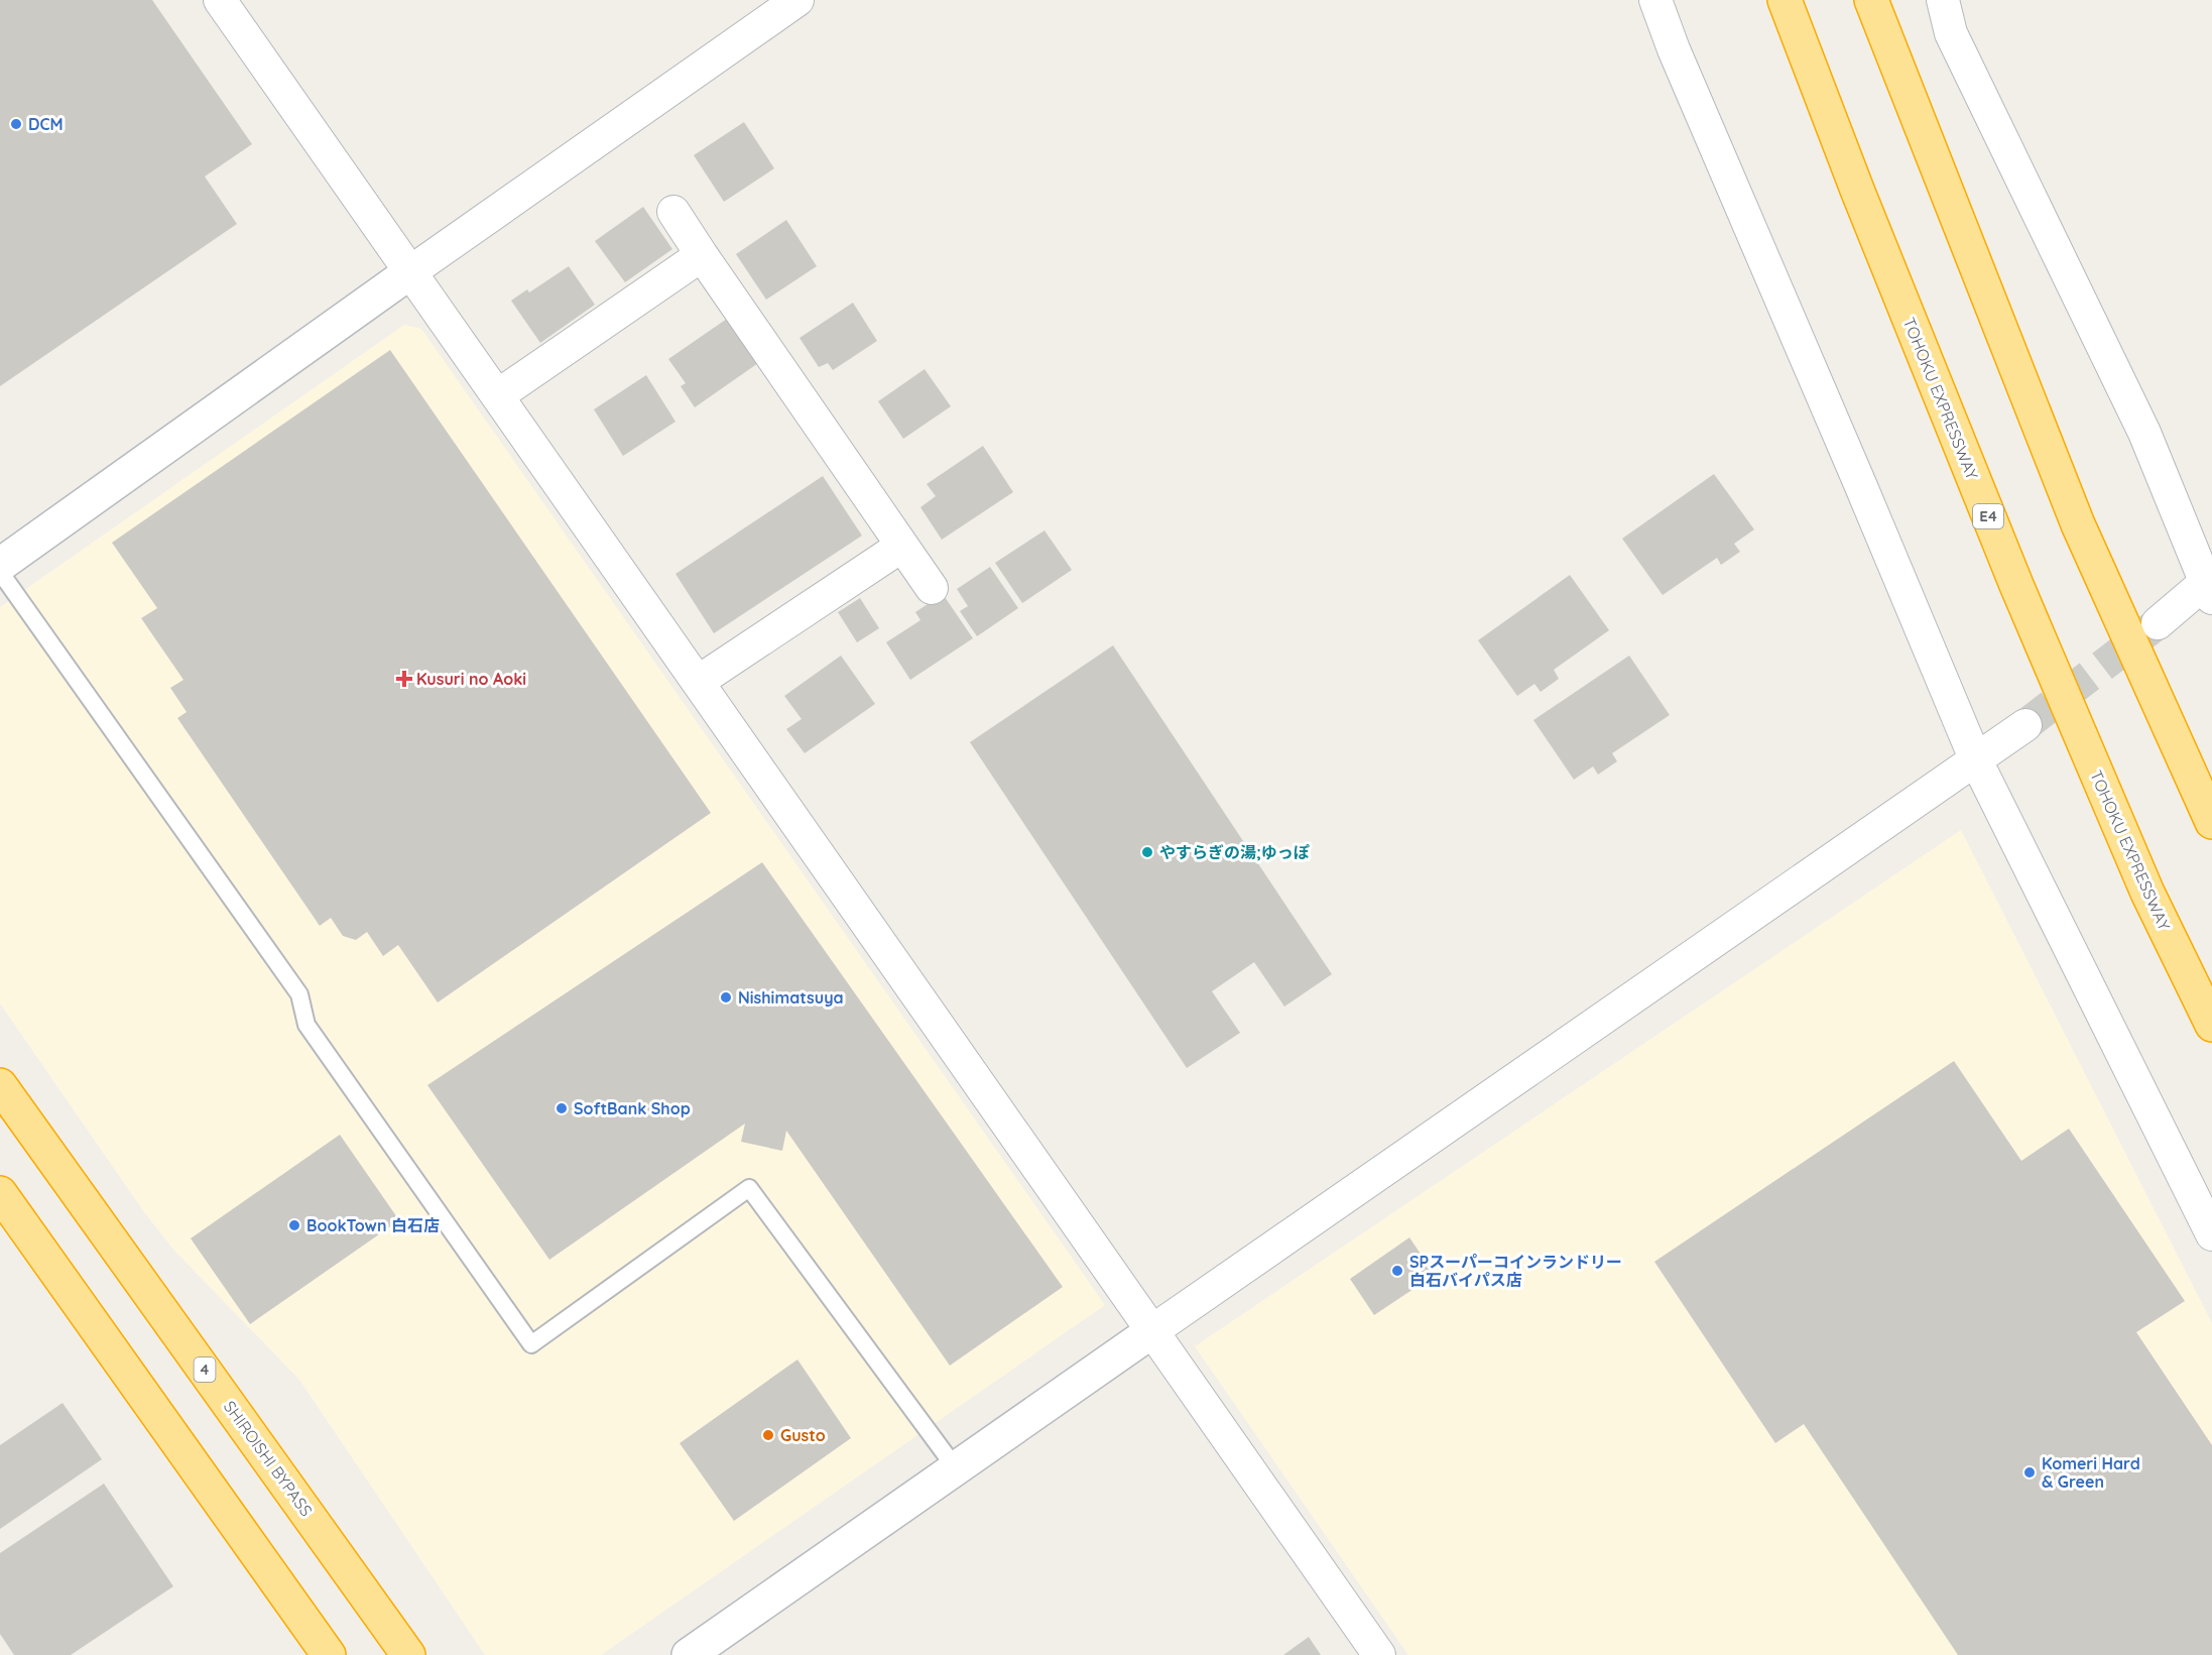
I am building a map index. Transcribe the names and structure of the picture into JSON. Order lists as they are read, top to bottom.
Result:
{
  "streets": {
    "highway": [
      "TOHOKU EXPRESSWAY",
      "E4",
      "4",
      "SHIROISHI BYPASS"
    ]
  },
  "places": {
    "other": [
      "DCM",
      "やすらぎの湯;ゆっぽ",
      "Nishimatsuya",
      "SoftBank Shop",
      "BookTown 白石店",
      "SPスーパーコインランドリー 白石バイパス店",
      "Gusto",
      "Komeri Hard & Green"
    ],
    "health": ["Kusuri no Aoki"]
  }
}
